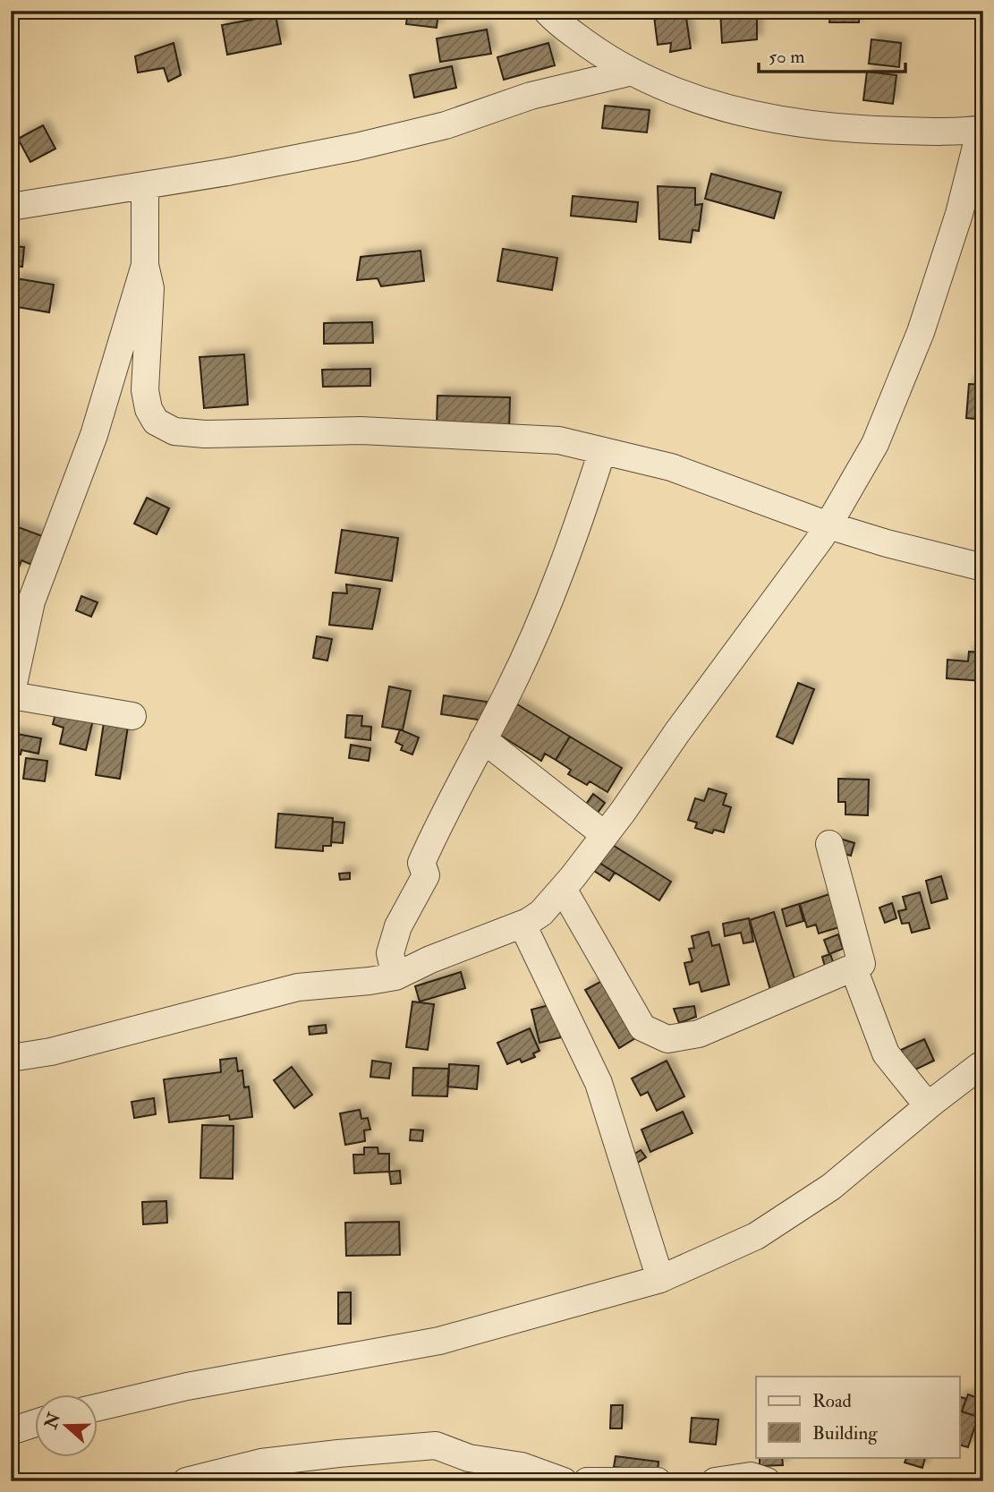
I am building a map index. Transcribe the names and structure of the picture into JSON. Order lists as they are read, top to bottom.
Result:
{
  "legend": ["Road", "Building"],
  "scale_bar": "50 m",
  "north": "left"
}
